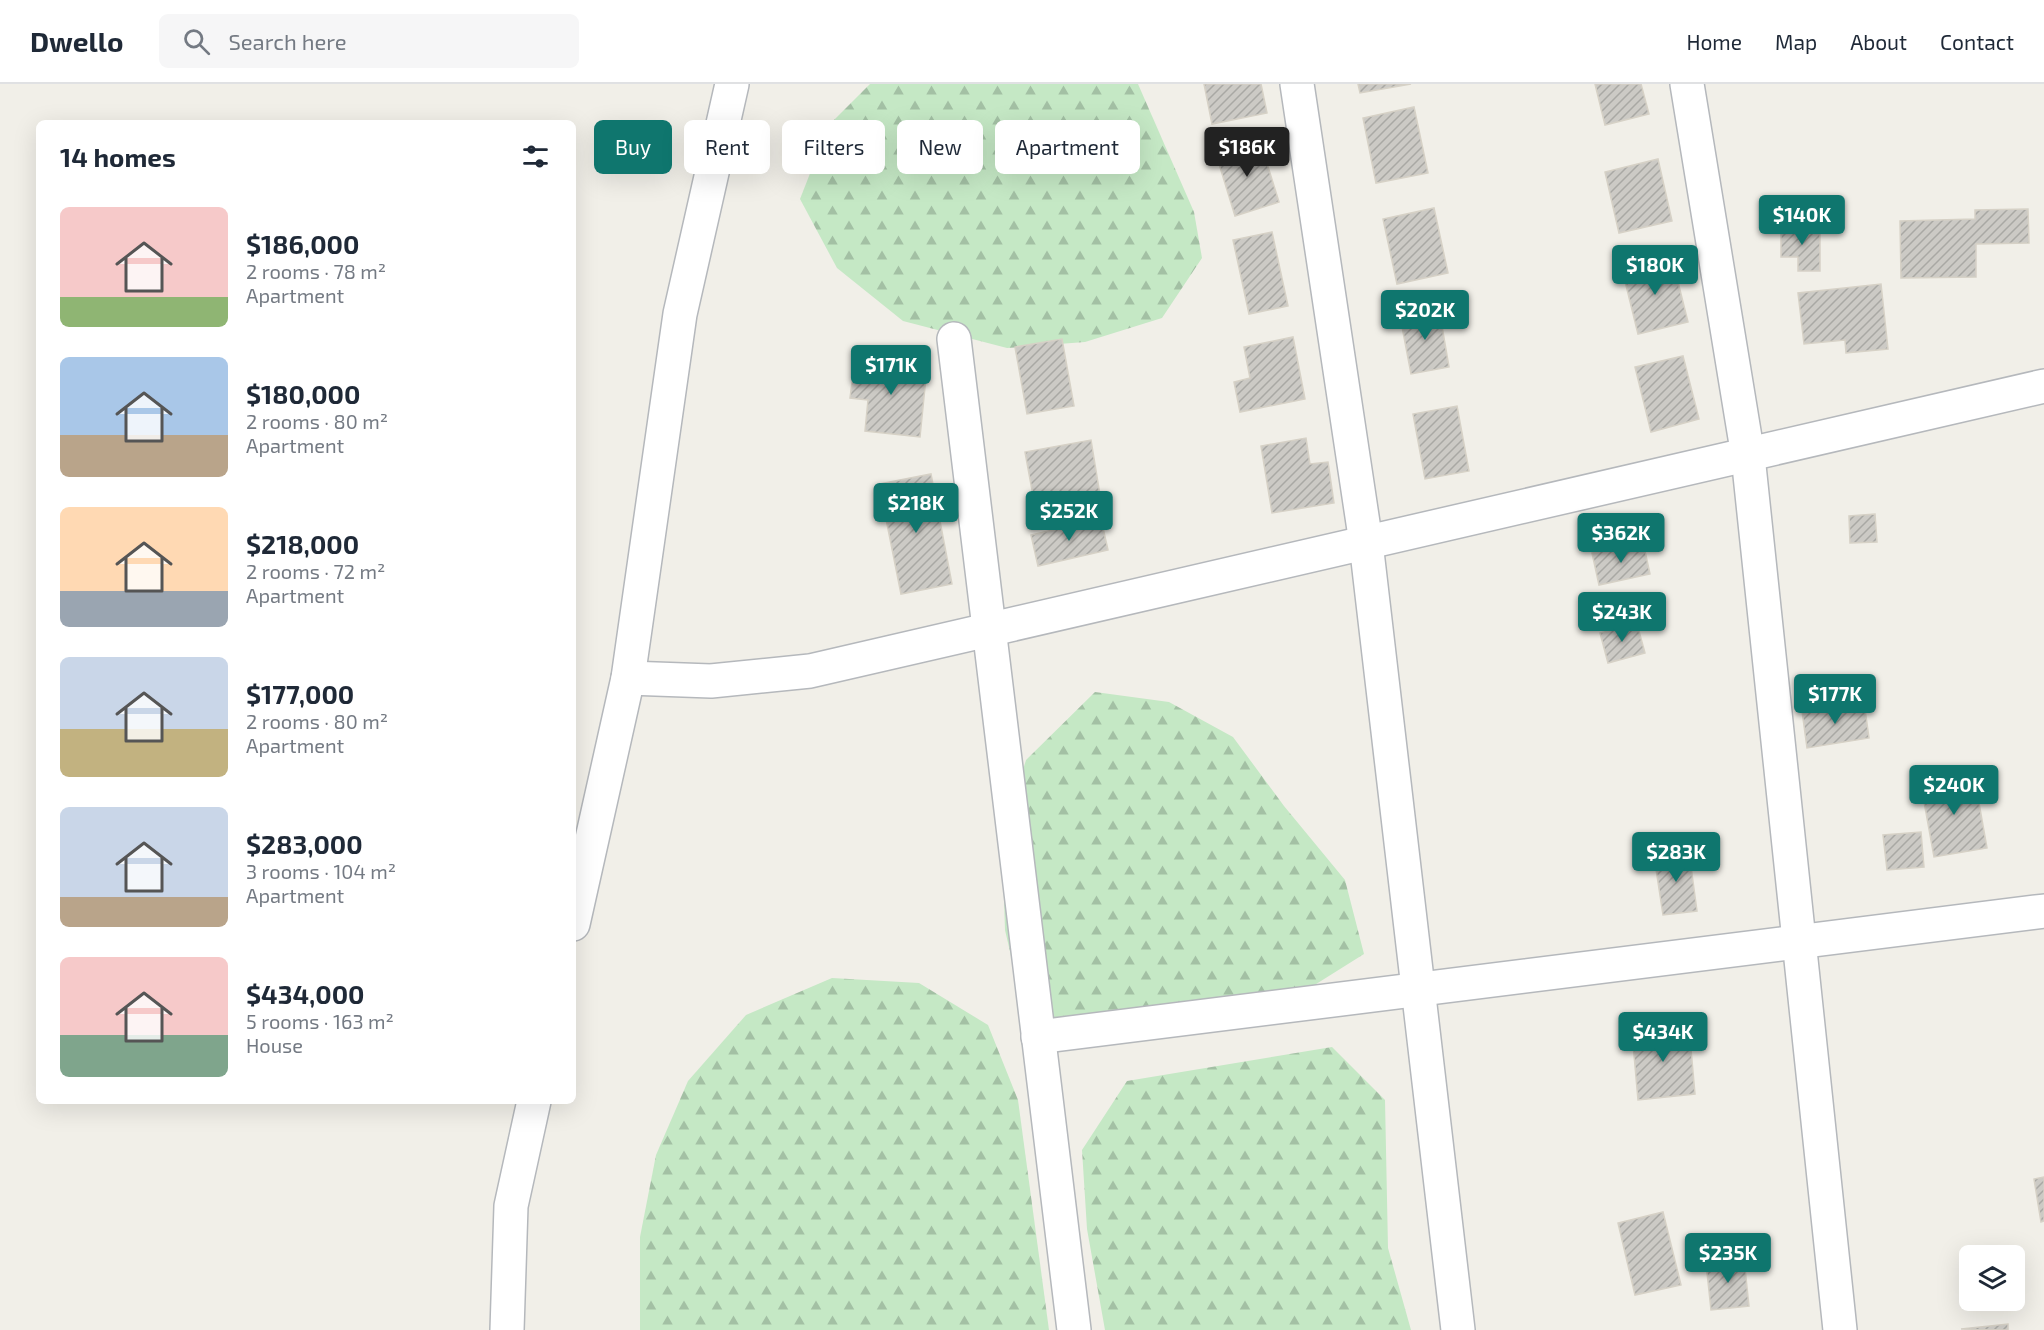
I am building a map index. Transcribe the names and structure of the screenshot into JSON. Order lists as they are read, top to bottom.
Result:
{
  "page": {
    "header": "Dwello",
    "search": "Search here",
    "nav": [
      "Home",
      "Map",
      "About",
      "Contact"
    ],
    "chip": [
      "Buy",
      "Rent",
      "Filters",
      "New",
      "Apartment"
    ],
    "heading": "14 homes",
    "price": [
      "$186K",
      "$140K",
      "$180K",
      "$202K",
      "$171K",
      "$218K",
      "$252K",
      "$362K",
      "$243K",
      "$177K",
      "$240K",
      "$283K",
      "$434K",
      "$235K"
    ],
    "list": [
      {
        "name": "$186,000",
        "note": "2 rooms · 78 m² · Apartment"
      },
      {
        "name": "$180,000",
        "note": "2 rooms · 80 m² · Apartment"
      },
      {
        "name": "$218,000",
        "note": "2 rooms · 72 m² · Apartment"
      },
      {
        "name": "$177,000",
        "note": "2 rooms · 80 m² · Apartment"
      },
      {
        "name": "$283,000",
        "note": "3 rooms · 104 m² · Apartment"
      },
      {
        "name": "$434,000",
        "note": "5 rooms · 163 m² · House"
      }
    ]
  }
}
